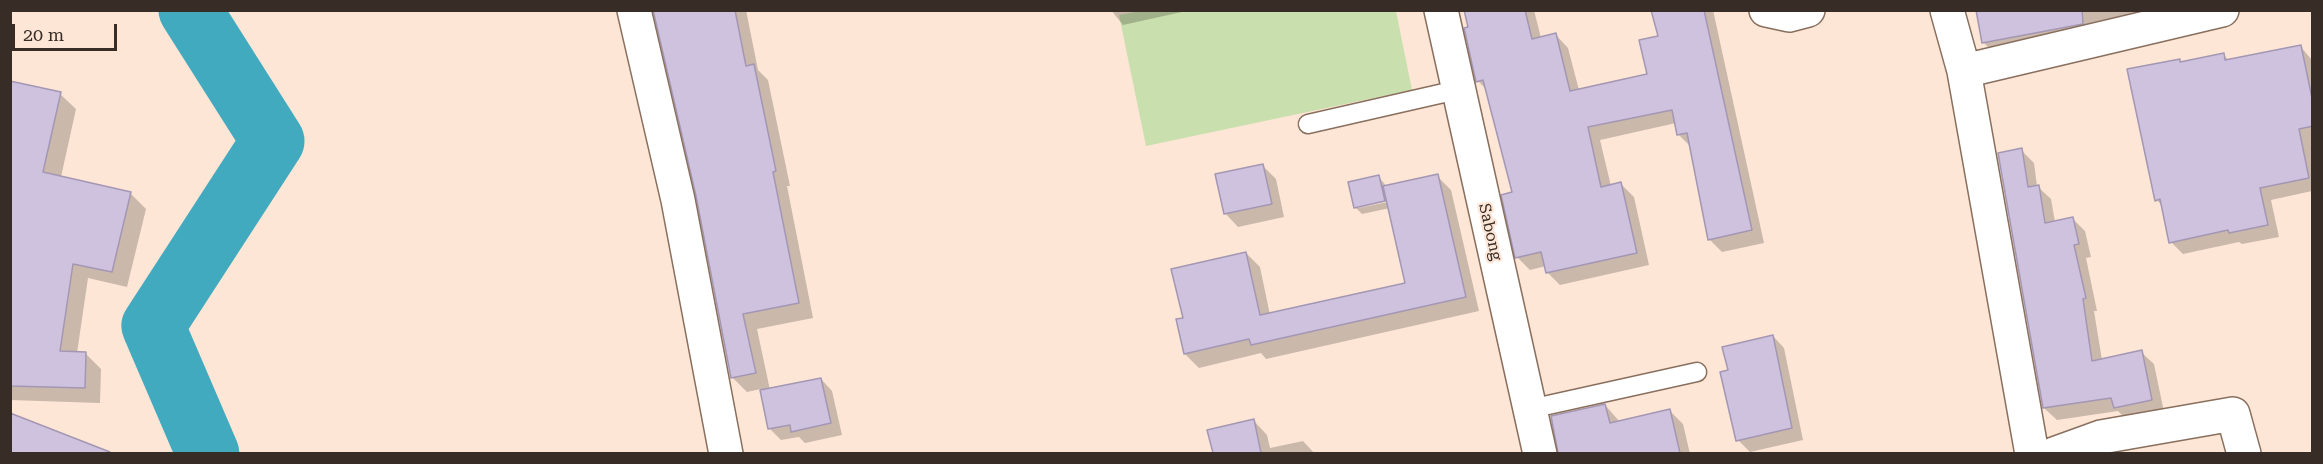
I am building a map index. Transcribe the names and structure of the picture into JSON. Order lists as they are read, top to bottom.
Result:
{
  "streets": {
    "street": ["Sabong"]
  },
  "scale_bar": "20 m"
}
